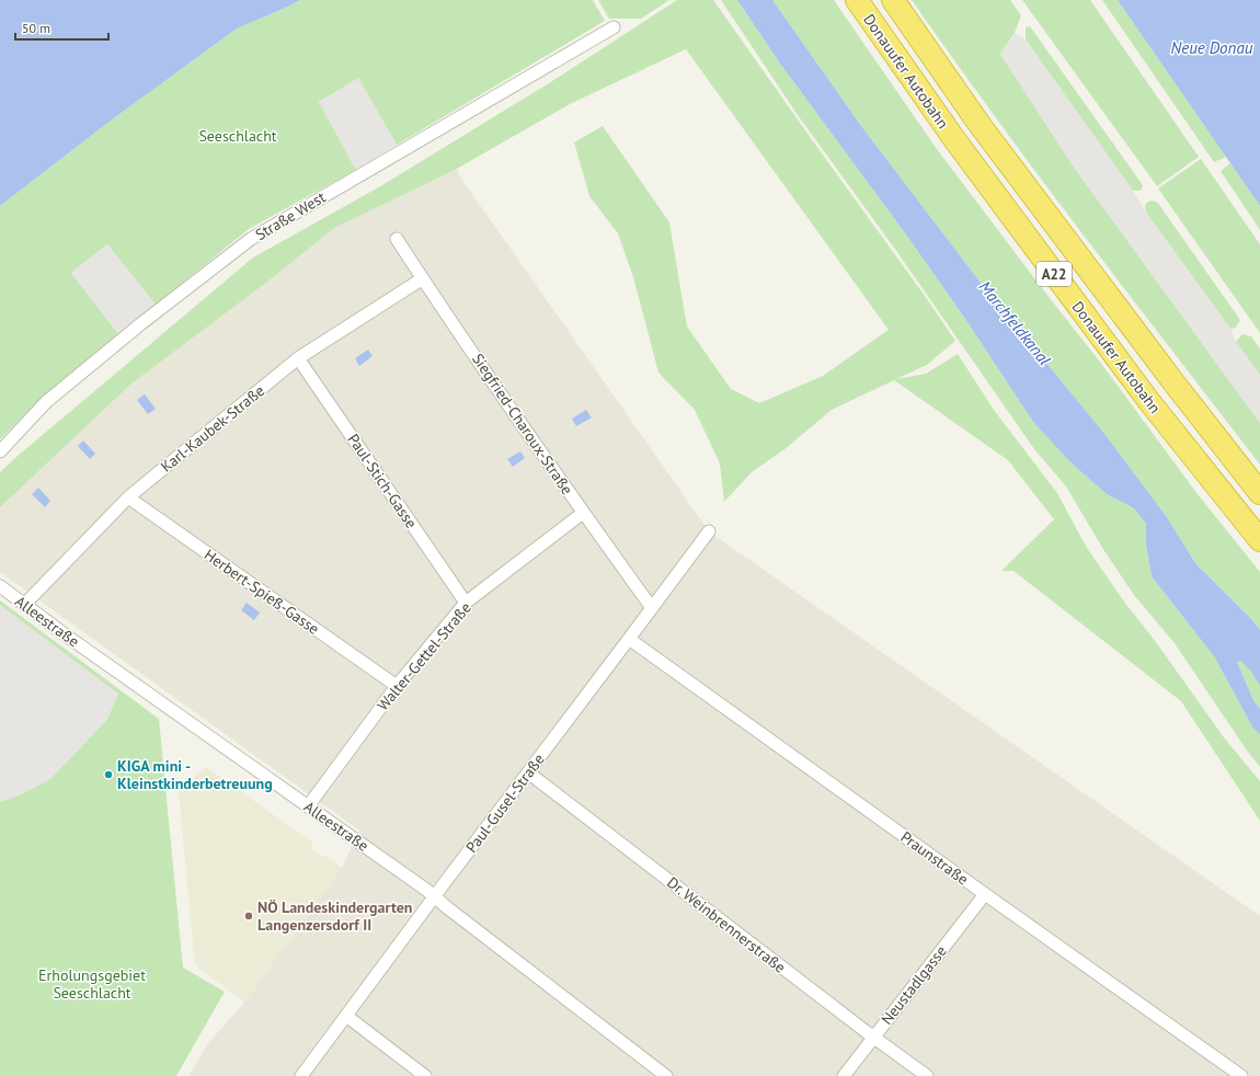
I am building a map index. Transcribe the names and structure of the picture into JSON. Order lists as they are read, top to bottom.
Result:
{
  "streets": {
    "highway": ["Donauufer Autobahn", "A22"],
    "street": [
      "Straße West",
      "Siegfried-Charoux-Straße",
      "Karl-Kaubek-Straße",
      "Paul-Stich-Gasse",
      "Herbert-Spieß-Gasse",
      "Alleestraße",
      "Walter-Gettel-Straße",
      "Paul-Gusel-Straße",
      "Praunstraße",
      "Dr. Weinbrennerstraße",
      "Neustadlgasse"
    ]
  },
  "crossings": [
    ["Siegfried-Charoux-Straße", "Karl-Kaubek-Straße"],
    ["Siegfried-Charoux-Straße", "Walter-Gettel-Straße"],
    ["Siegfried-Charoux-Straße", "Paul-Gusel-Straße"],
    ["Karl-Kaubek-Straße", "Paul-Stich-Gasse"],
    ["Karl-Kaubek-Straße", "Herbert-Spieß-Gasse"],
    ["Karl-Kaubek-Straße", "Alleestraße"],
    ["Paul-Stich-Gasse", "Walter-Gettel-Straße"],
    ["Herbert-Spieß-Gasse", "Walter-Gettel-Straße"],
    ["Alleestraße", "Walter-Gettel-Straße"],
    ["Alleestraße", "Paul-Gusel-Straße"],
    ["Paul-Gusel-Straße", "Praunstraße"],
    ["Paul-Gusel-Straße", "Dr. Weinbrennerstraße"],
    ["Praunstraße", "Neustadlgasse"],
    ["Dr. Weinbrennerstraße", "Neustadlgasse"]
  ],
  "water": ["Neue Donau", "Marchfeldkanal"],
  "parks": ["Seeschlacht", "Erholungsgebiet Seeschlacht"],
  "places": ["KIGA mini - Kleinstkinderbetreuung", "NÖ Landeskindergarten Langenzersdorf II"],
  "scale_bar": "50 m"
}
